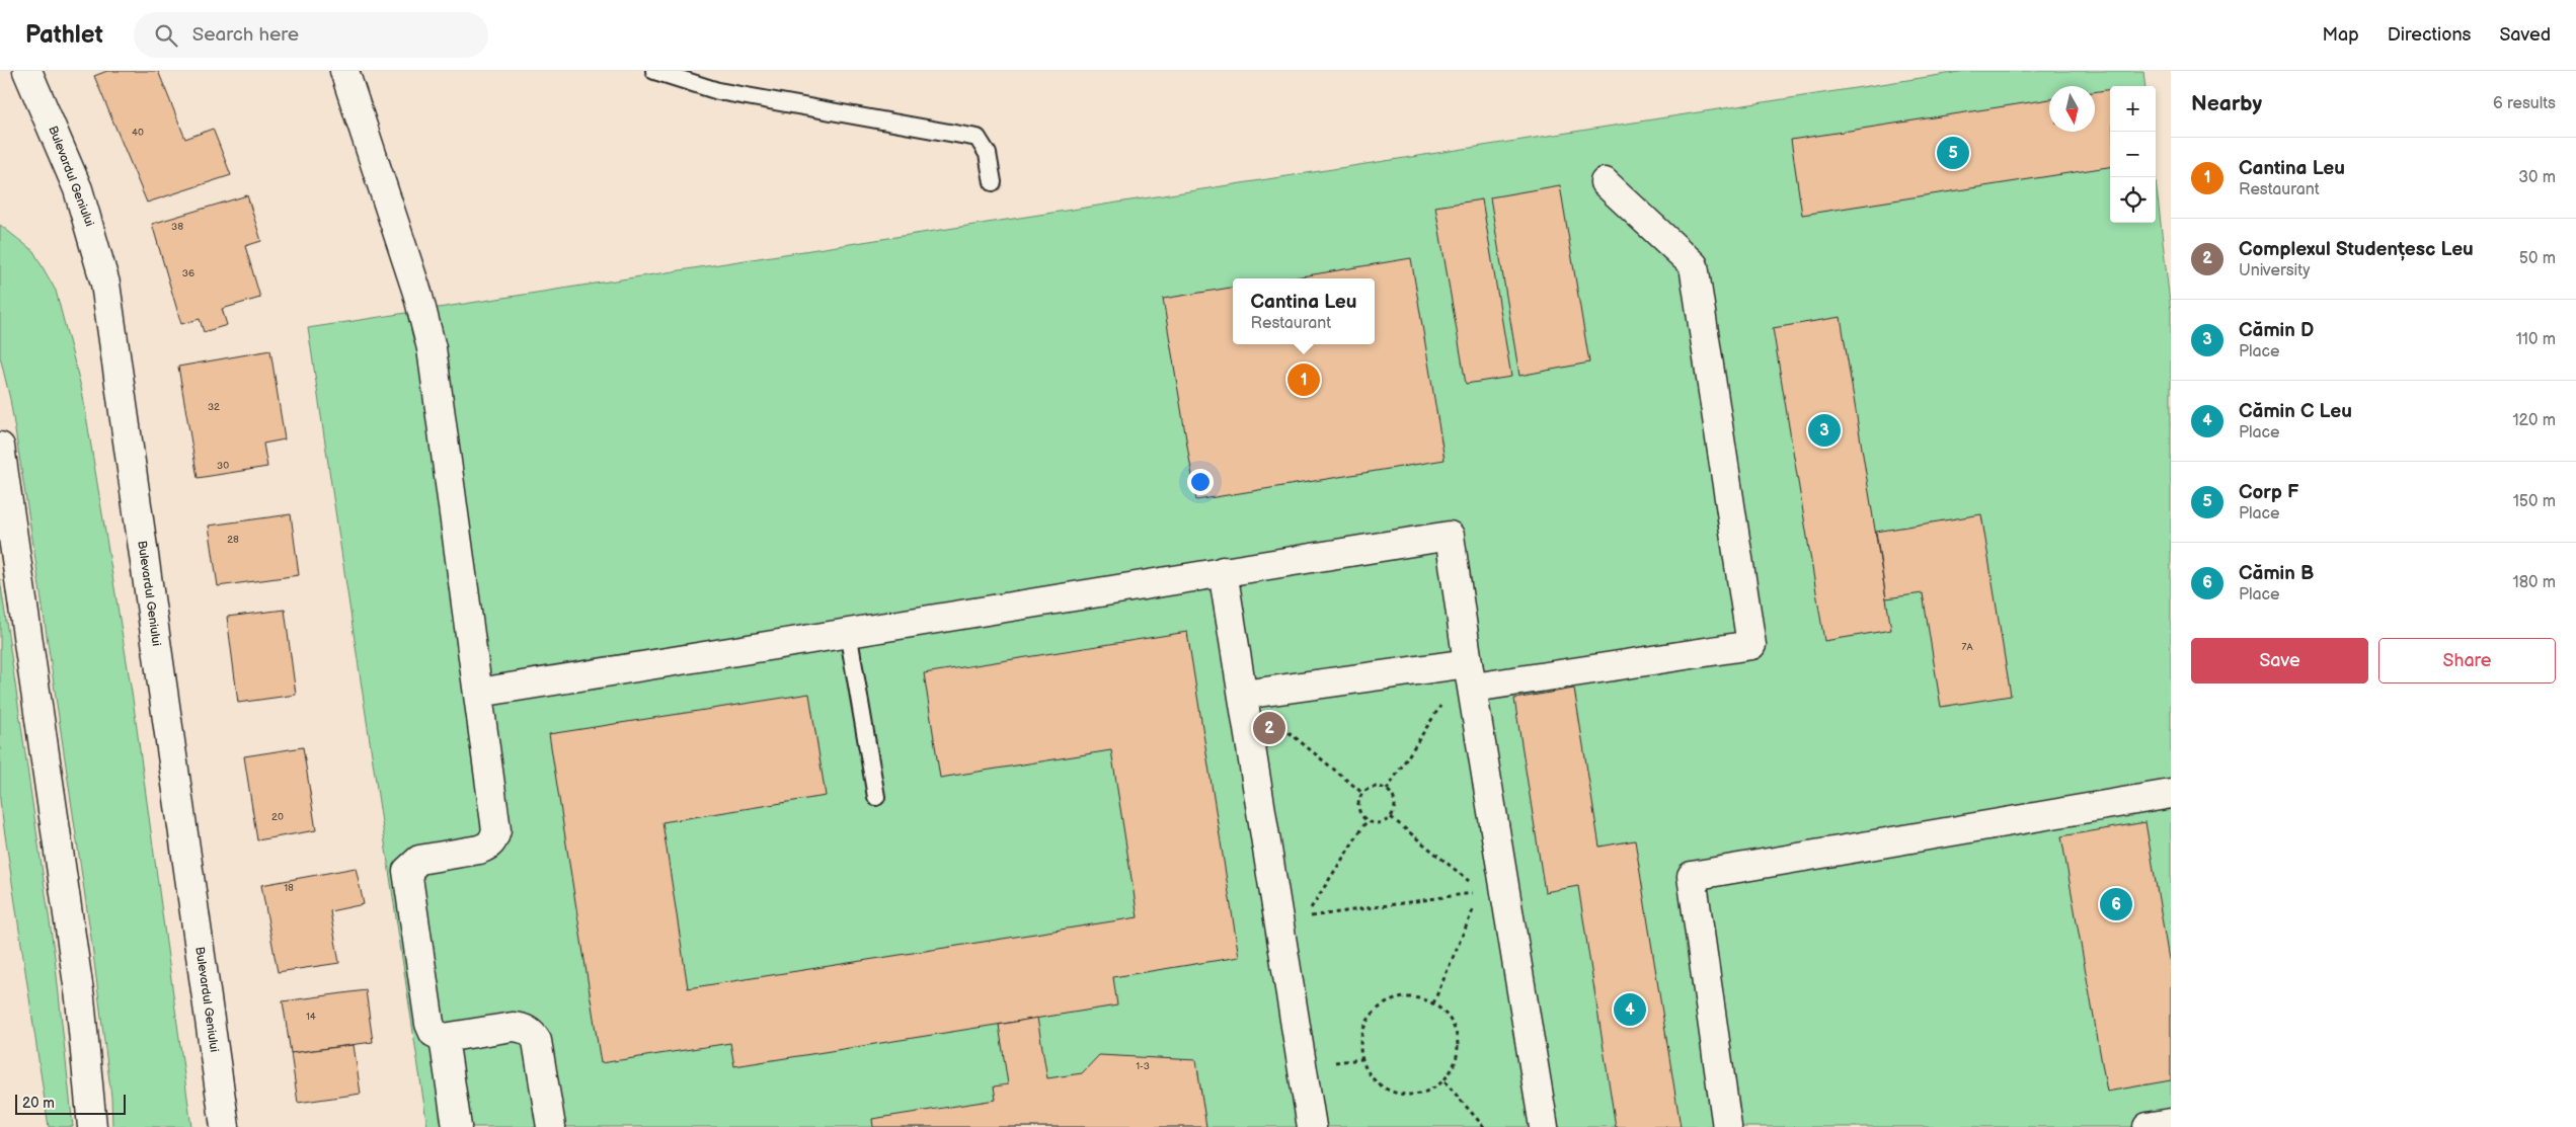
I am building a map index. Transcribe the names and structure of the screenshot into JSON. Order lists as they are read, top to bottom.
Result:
{
  "streets": {
    "street": ["Bulevardul Geniului"]
  },
  "house_numbers": [
    "40",
    "38",
    "36",
    "32",
    "30",
    "28",
    "7A",
    "20",
    "18",
    "14",
    "1-3"
  ],
  "scale_bar": "20 m",
  "north": "bottom",
  "page": {
    "header": "Pathlet",
    "search": "Search here",
    "nav": ["Map", "Directions", "Saved"],
    "heading": ["Nearby", "6 results"],
    "map_buttons": ["+", "−"],
    "pins": [
      "5",
      "1",
      "3",
      "2",
      "6",
      "4"
    ],
    "list": [
      {
        "mark": "1",
        "name": "Cantina Leu",
        "note": "Restaurant",
        "value": "30 m"
      },
      {
        "mark": "2",
        "name": "Complexul Studențesc Leu",
        "note": "University",
        "value": "50 m"
      },
      {
        "mark": "3",
        "name": "Cămin D",
        "note": "Place",
        "value": "110 m"
      },
      {
        "mark": "4",
        "name": "Cămin C Leu",
        "note": "Place",
        "value": "120 m"
      },
      {
        "mark": "5",
        "name": "Corp F",
        "note": "Place",
        "value": "150 m"
      },
      {
        "mark": "6",
        "name": "Cămin B",
        "note": "Place",
        "value": "180 m"
      }
    ],
    "popup": ["Cantina Leu", "Restaurant"],
    "buttons": ["Save", "Share"],
    "scale": "20 m"
  }
}
